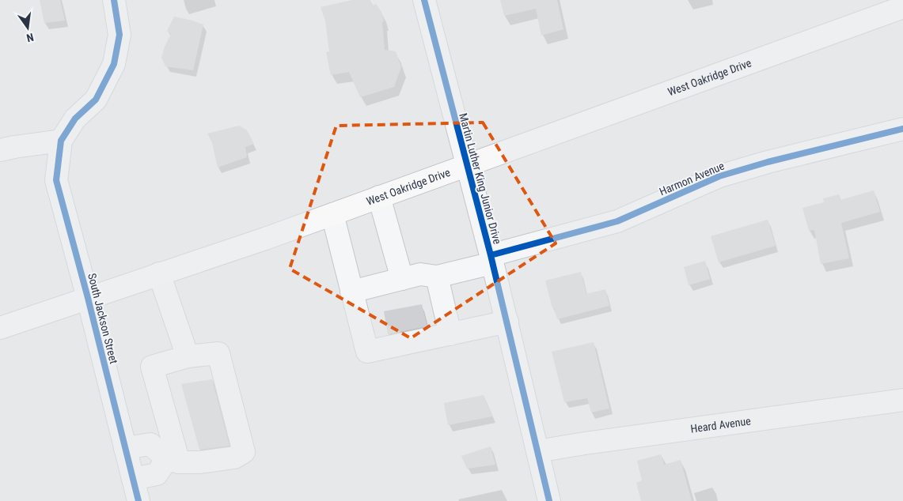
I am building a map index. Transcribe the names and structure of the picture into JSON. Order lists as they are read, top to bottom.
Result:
{
  "streets": {
    "main road": ["West Oakridge Drive"],
    "street": [
      "Martin Luther King Junior Drive",
      "Harmon Avenue",
      "South Jackson Street",
      "Heard Avenue"
    ]
  },
  "crossings": [
    ["West Oakridge Drive", "Martin Luther King Junior Drive"],
    ["West Oakridge Drive", "South Jackson Street"],
    ["Martin Luther King Junior Drive", "Harmon Avenue"],
    ["Martin Luther King Junior Drive", "Heard Avenue"]
  ],
  "north": "bottom"
}
